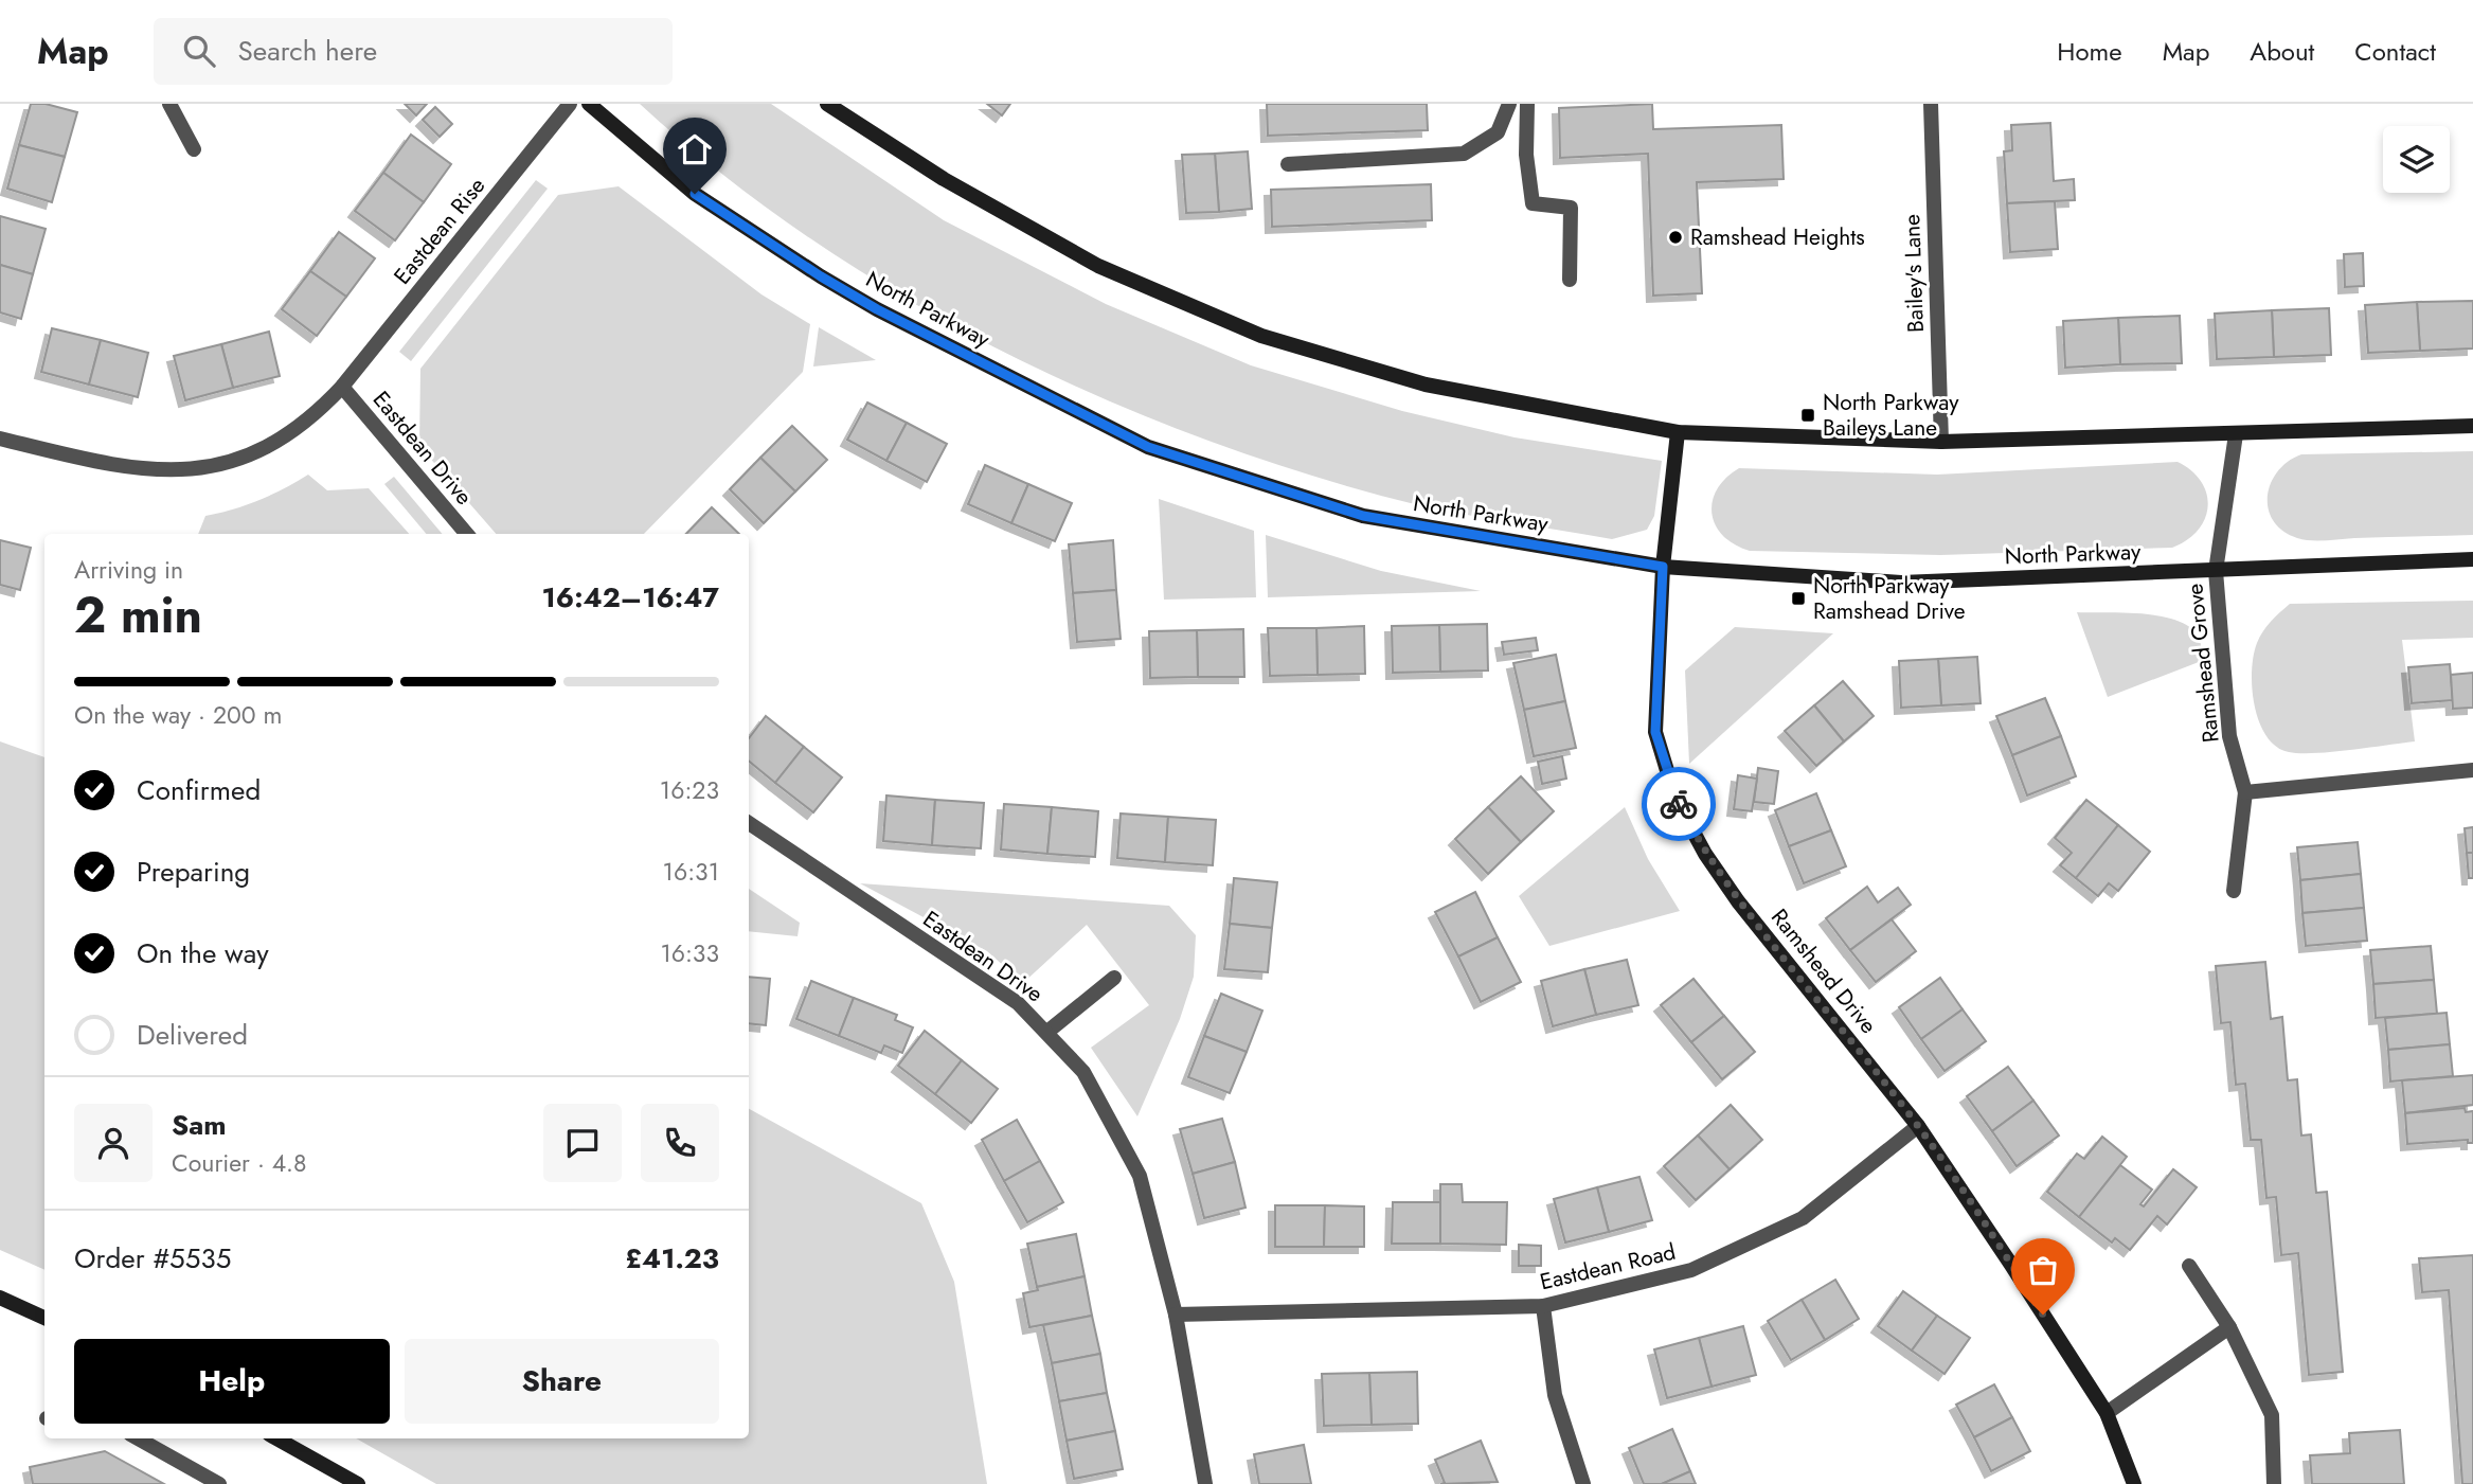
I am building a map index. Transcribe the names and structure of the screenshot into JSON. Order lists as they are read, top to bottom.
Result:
{
  "streets": {
    "street": [
      "Eastdean Rise",
      "Bailey's Lane",
      "North Parkway",
      "Eastdean Drive",
      "Ramshead Grove",
      "Ramshead Drive",
      "Eastdean Road"
    ]
  },
  "crossings": [
    ["Eastdean Rise", "Eastdean Drive"],
    ["North Parkway", "Ramshead Grove"],
    ["North Parkway", "Ramshead Drive"],
    ["Eastdean Drive", "Eastdean Road"],
    ["Ramshead Drive", "Eastdean Road"]
  ],
  "places": {
    "other": ["Ramshead Heights"],
    "transit": ["North Parkway Baileys Lane", "North Parkway Ramshead Drive"]
  },
  "page": {
    "header": "Map",
    "search": "Search here",
    "nav": [
      "Home",
      "Map",
      "About",
      "Contact"
    ],
    "heading": ["2 min", "Arriving in", "16:42–16:47"],
    "panel": [
      "Sam",
      "Courier · 4.8",
      "Order #5535",
      "£41.23"
    ],
    "bar": "On the way · 200 m",
    "list": [
      ["Confirmed", "16:23"],
      ["Preparing", "16:31"],
      ["On the way", "16:33"],
      "Delivered"
    ],
    "buttons": ["Help", "Share"]
  }
}
